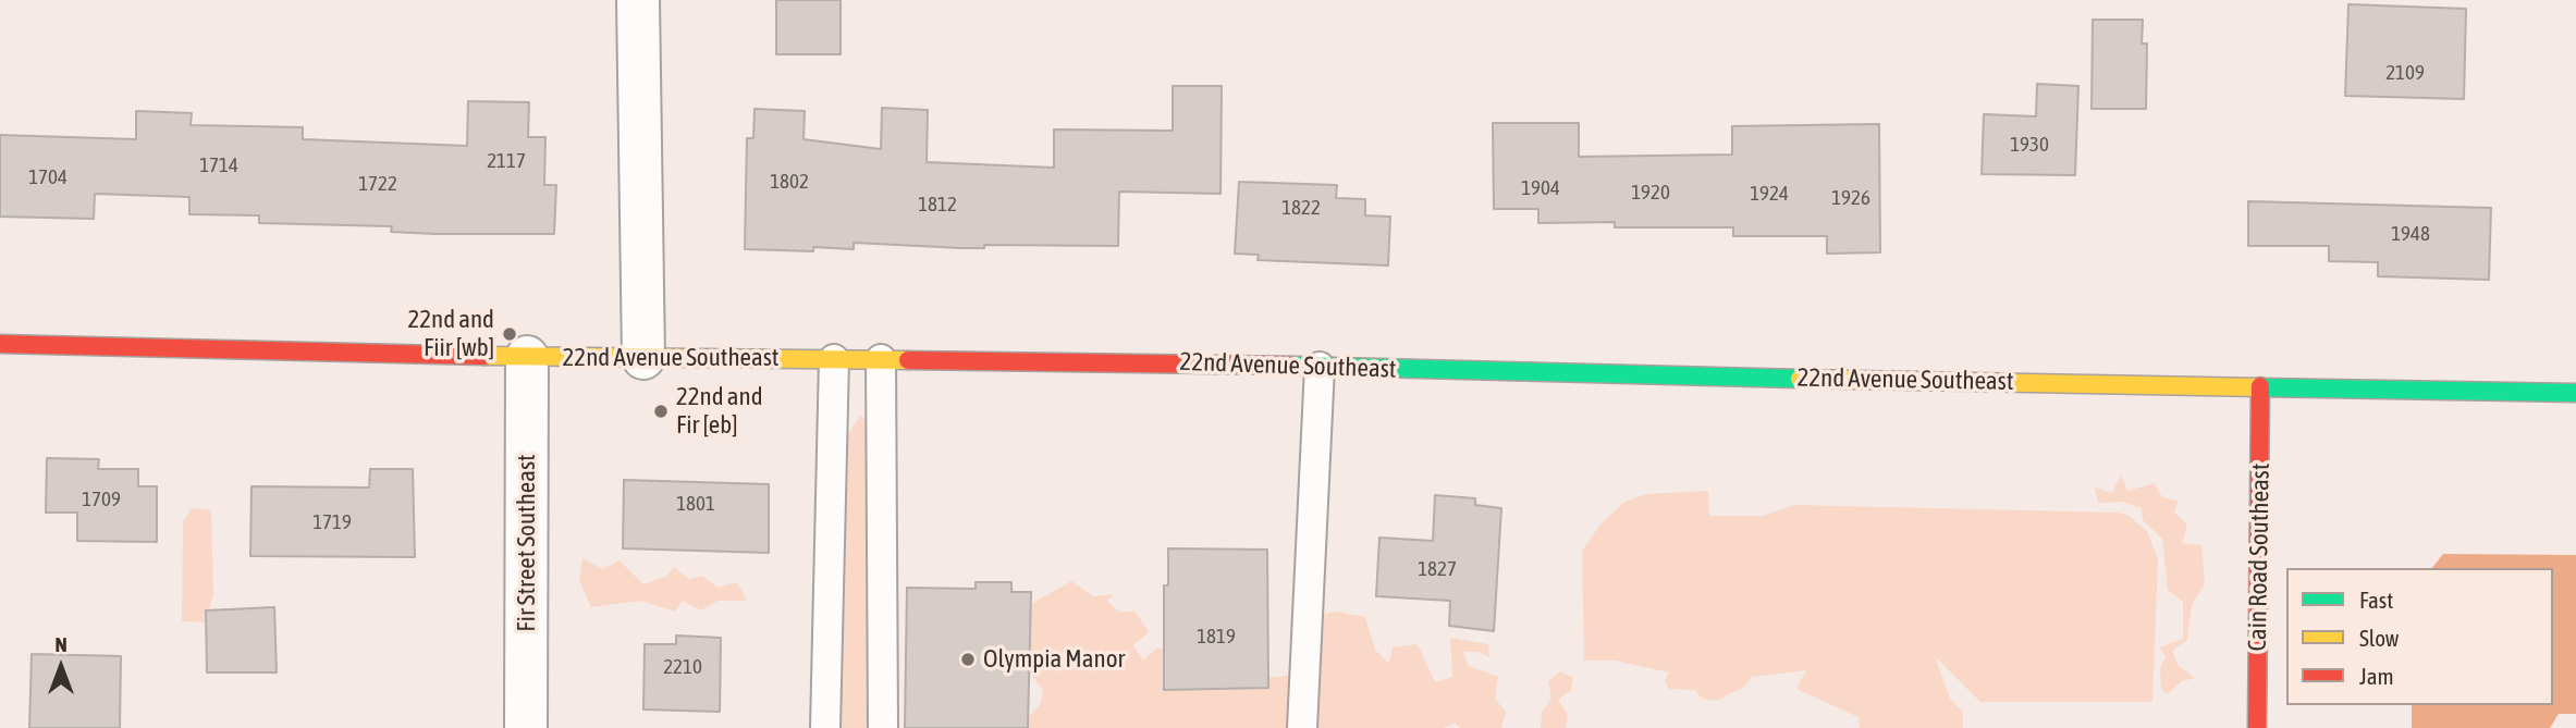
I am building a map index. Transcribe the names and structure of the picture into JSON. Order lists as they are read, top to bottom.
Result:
{
  "streets": {
    "street": ["22nd Avenue Southeast", "Fir Street Southeast", "Cain Road Southeast"]
  },
  "crossings": [
    ["22nd Avenue Southeast", "Fir Street Southeast"],
    ["22nd Avenue Southeast", "Cain Road Southeast"]
  ],
  "places": ["22nd and Fiir [wb]", "22nd and Fir [eb]", "Olympia Manor"],
  "house_numbers": [
    "2109",
    "1930",
    "2117",
    "1714",
    "1704",
    "1802",
    "1722",
    "1904",
    "1920",
    "1924",
    "1926",
    "1812",
    "1822",
    "1948",
    "1709",
    "1801",
    "1719",
    "1827",
    "1819",
    "2210"
  ],
  "legend": ["Fast", "Slow", "Jam"],
  "north": "top"
}
